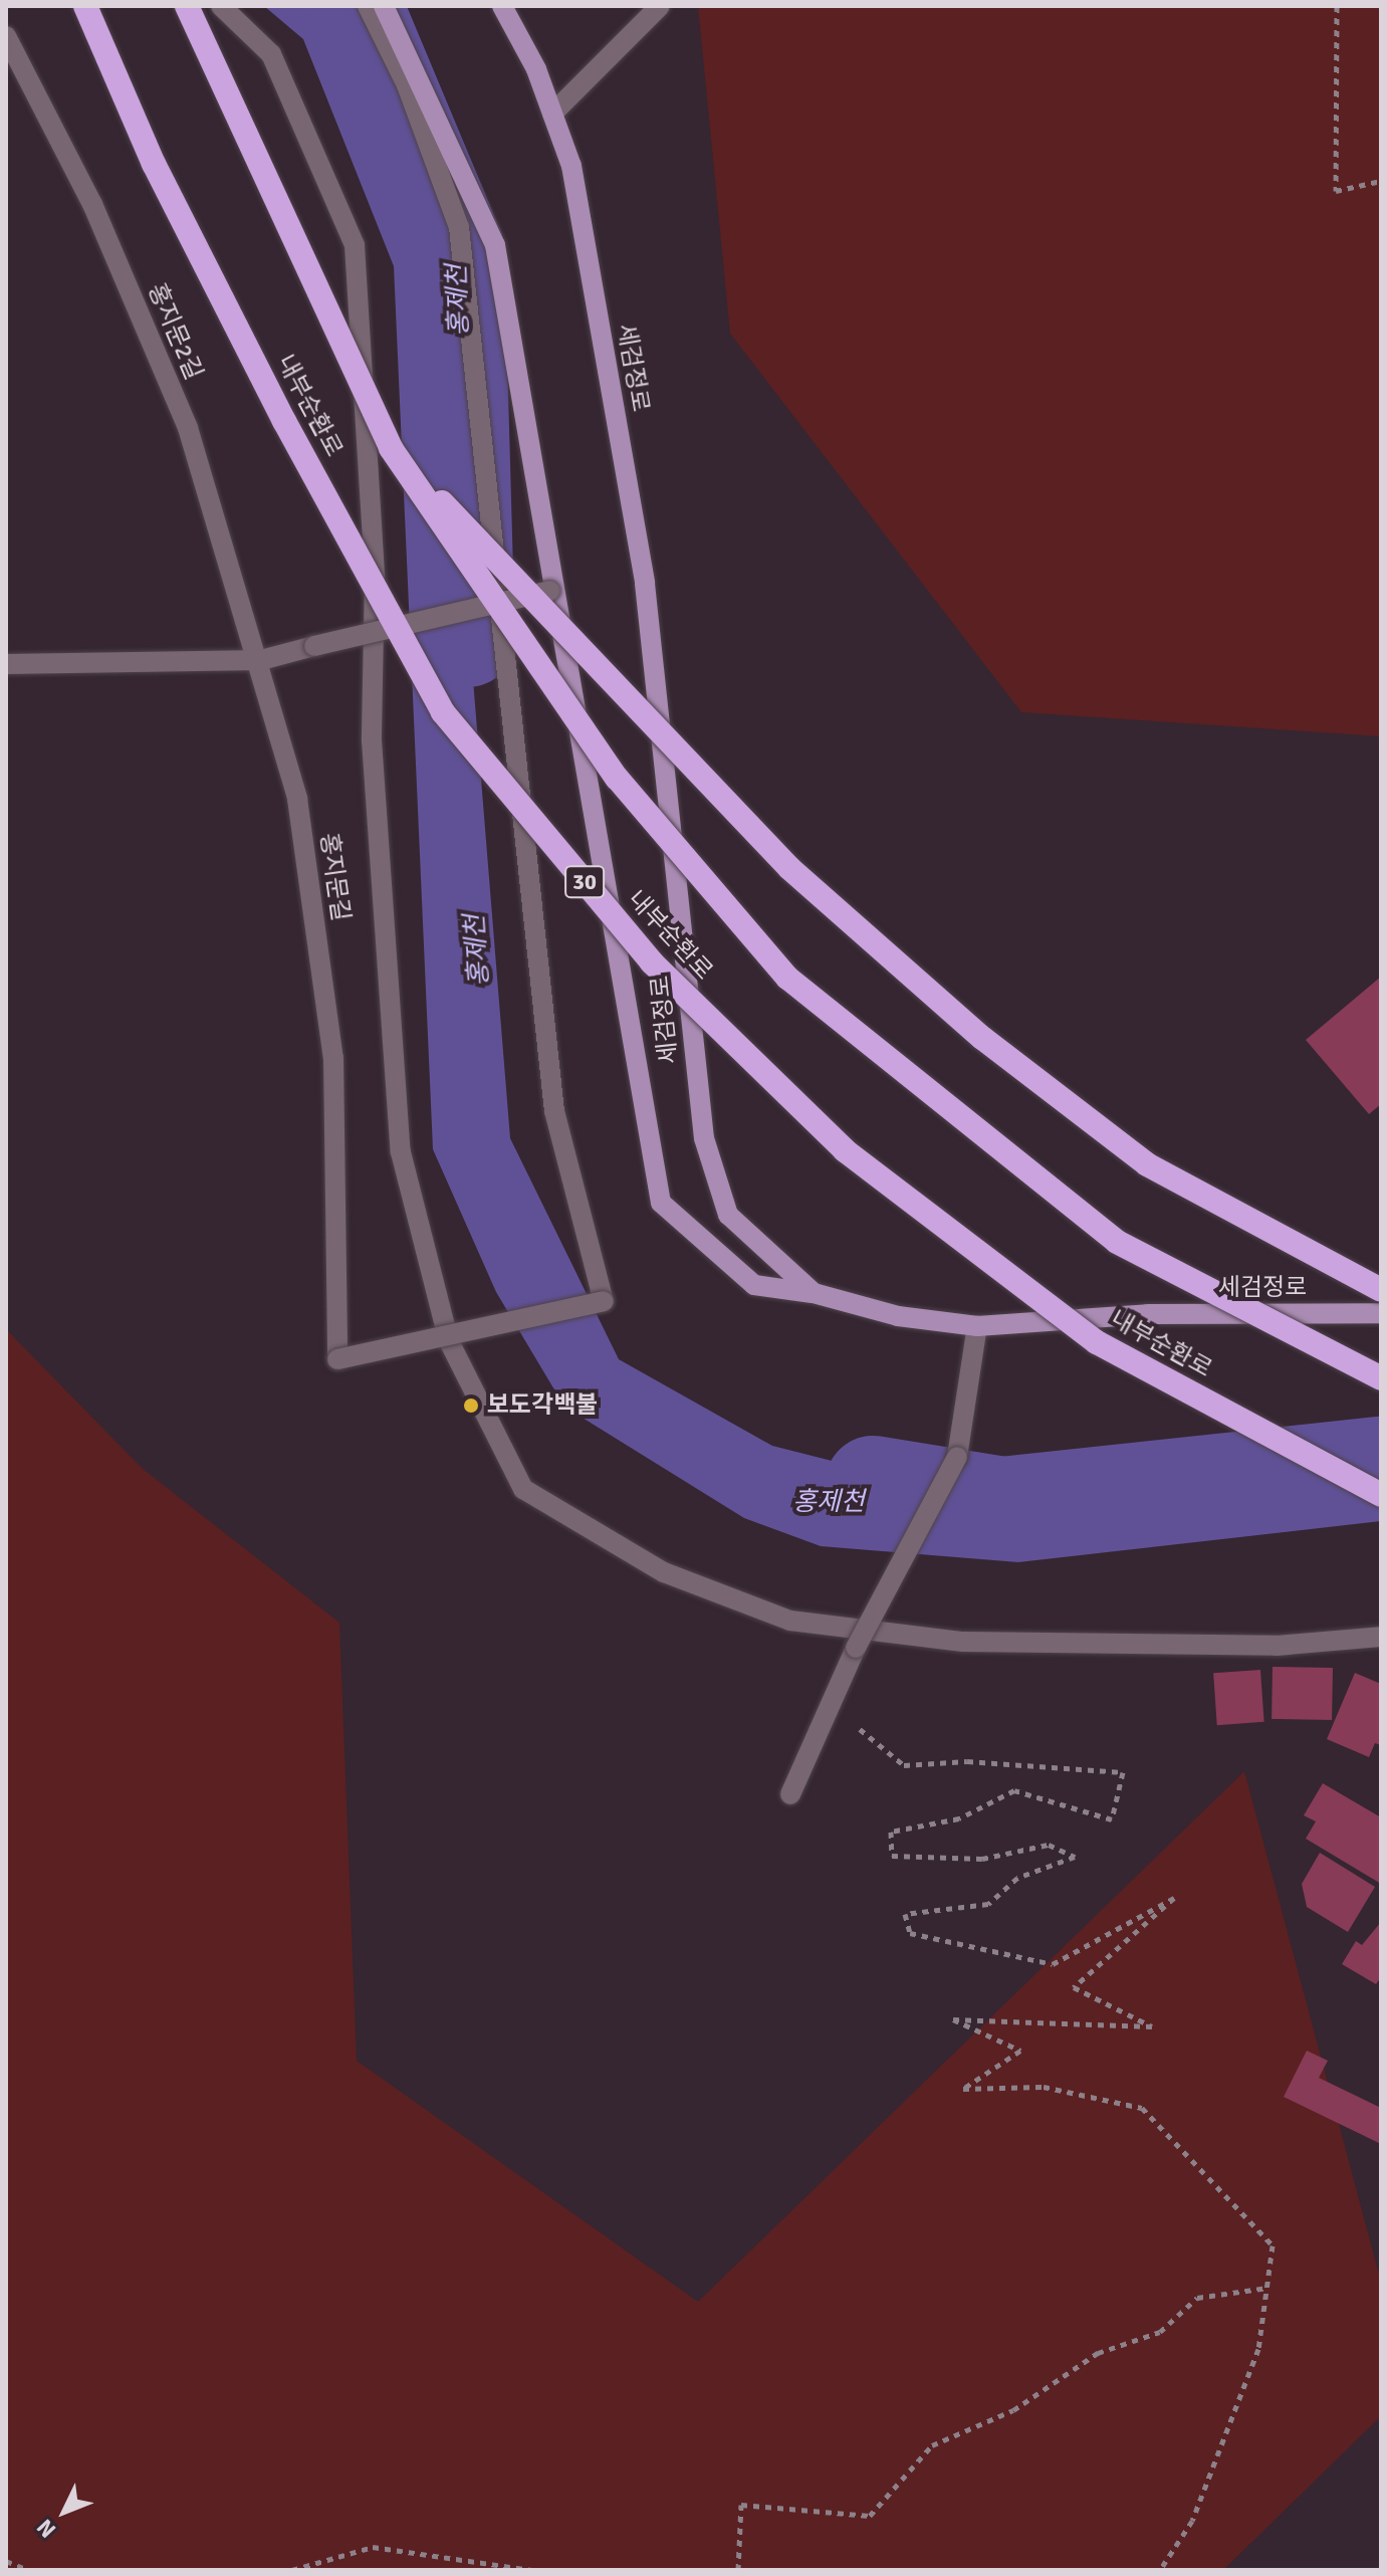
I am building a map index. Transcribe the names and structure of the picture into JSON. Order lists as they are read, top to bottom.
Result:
{
  "streets": {
    "highway": ["내부순환로", "30"],
    "main road": ["세검정로"],
    "street": ["홍지문2길", "홍지문길"]
  },
  "crossings": [
    ["홍지문2길", "홍지문길"]
  ],
  "water": ["홍제천"],
  "places": ["보도각백불"],
  "north": "bottom left"
}
